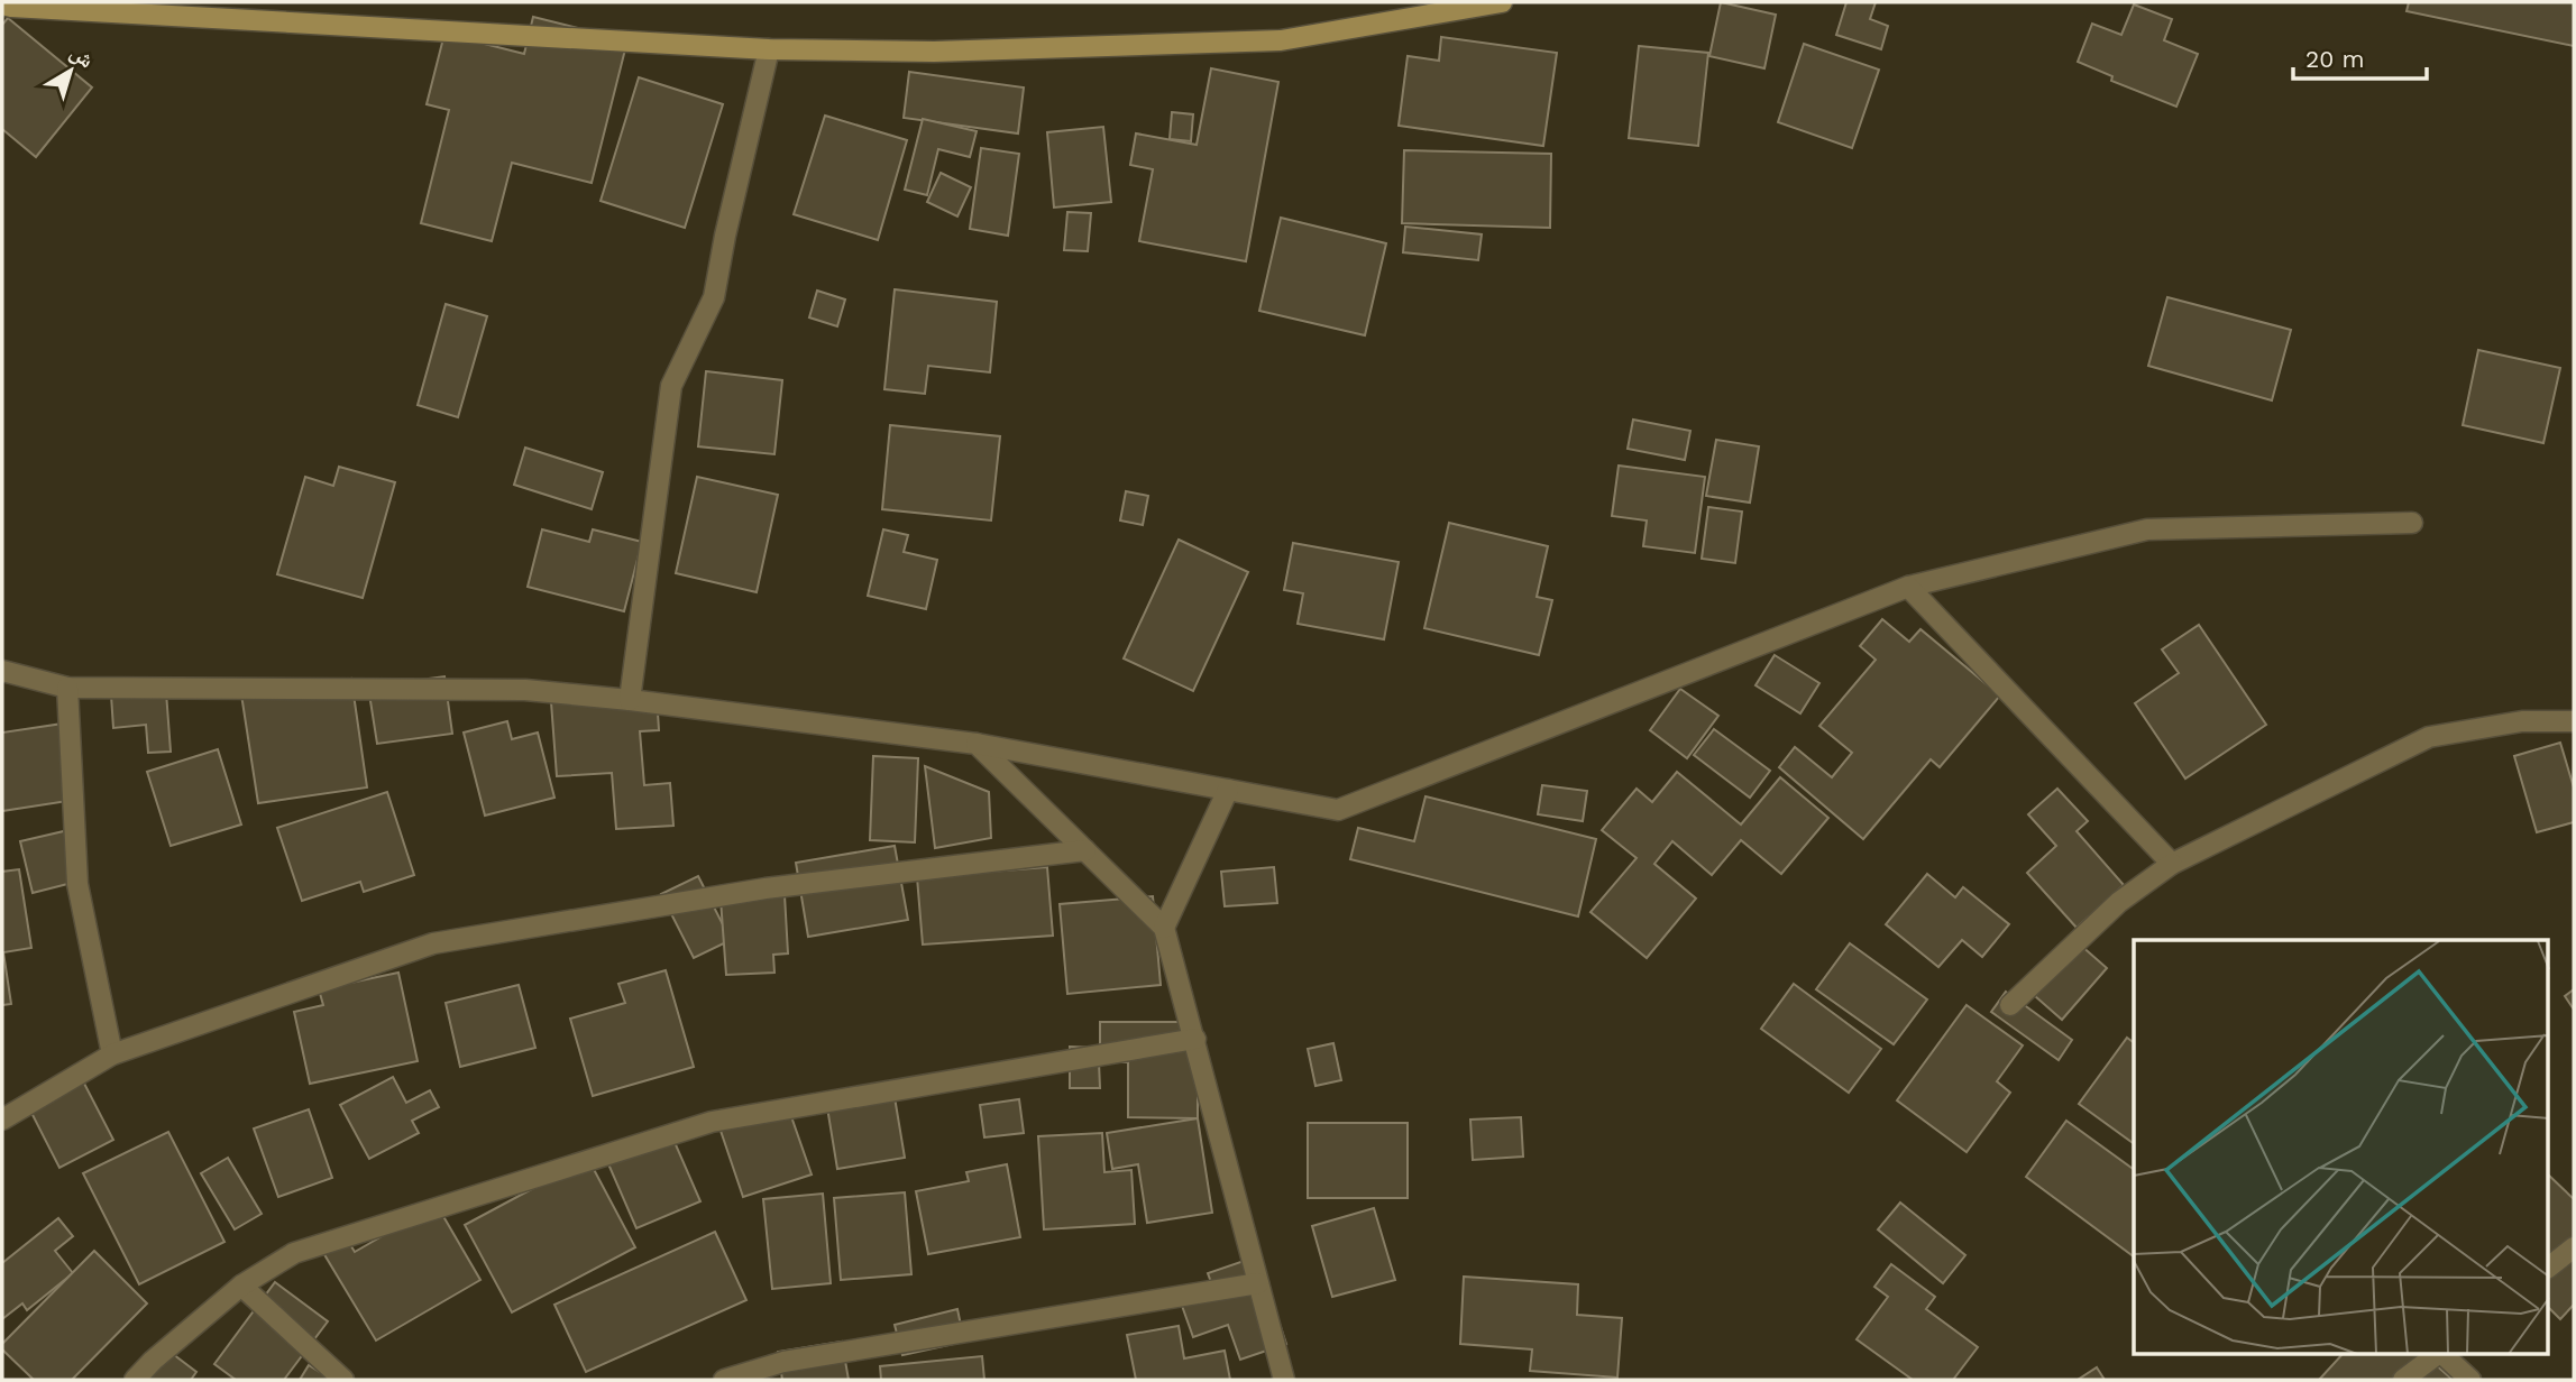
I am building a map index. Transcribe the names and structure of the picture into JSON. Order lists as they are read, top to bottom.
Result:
{
  "scale_bar": "20 m",
  "north": "top right"
}
